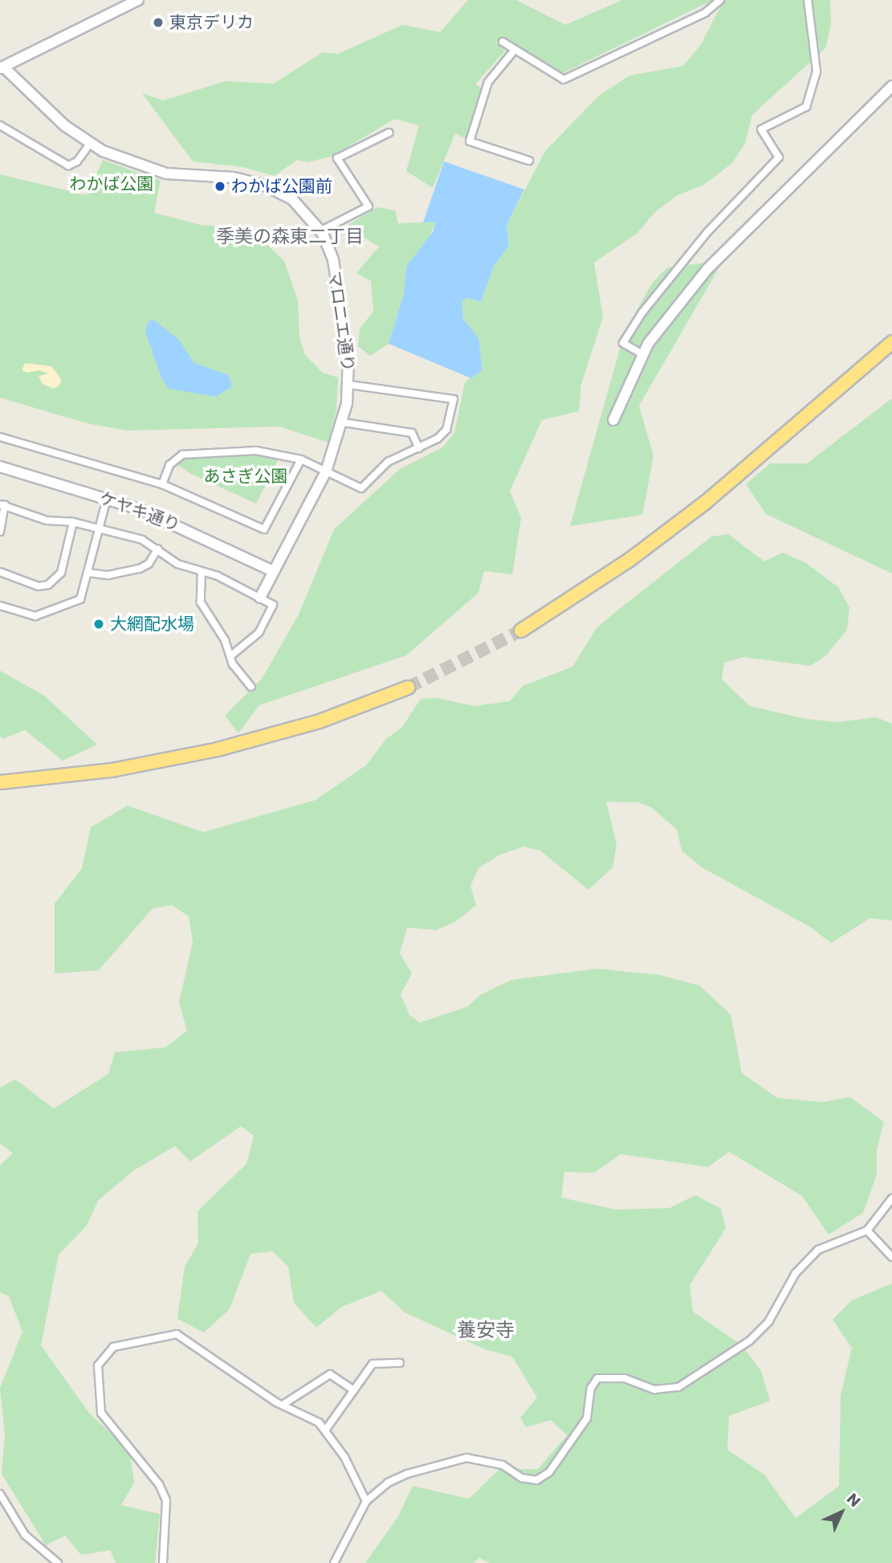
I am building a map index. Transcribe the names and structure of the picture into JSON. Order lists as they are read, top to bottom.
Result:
{
  "streets": {
    "street": ["マロニエ通り", "ケヤキ通り"]
  },
  "crossings": [
    ["マロニエ通り", "ケヤキ通り"]
  ],
  "districts": ["季美の森東二丁目", "養安寺"],
  "parks": ["わかば公園", "あさぎ公園"],
  "places": ["東京デリカ", "わかば公園前", "大網配水場"],
  "north": "top right"
}
